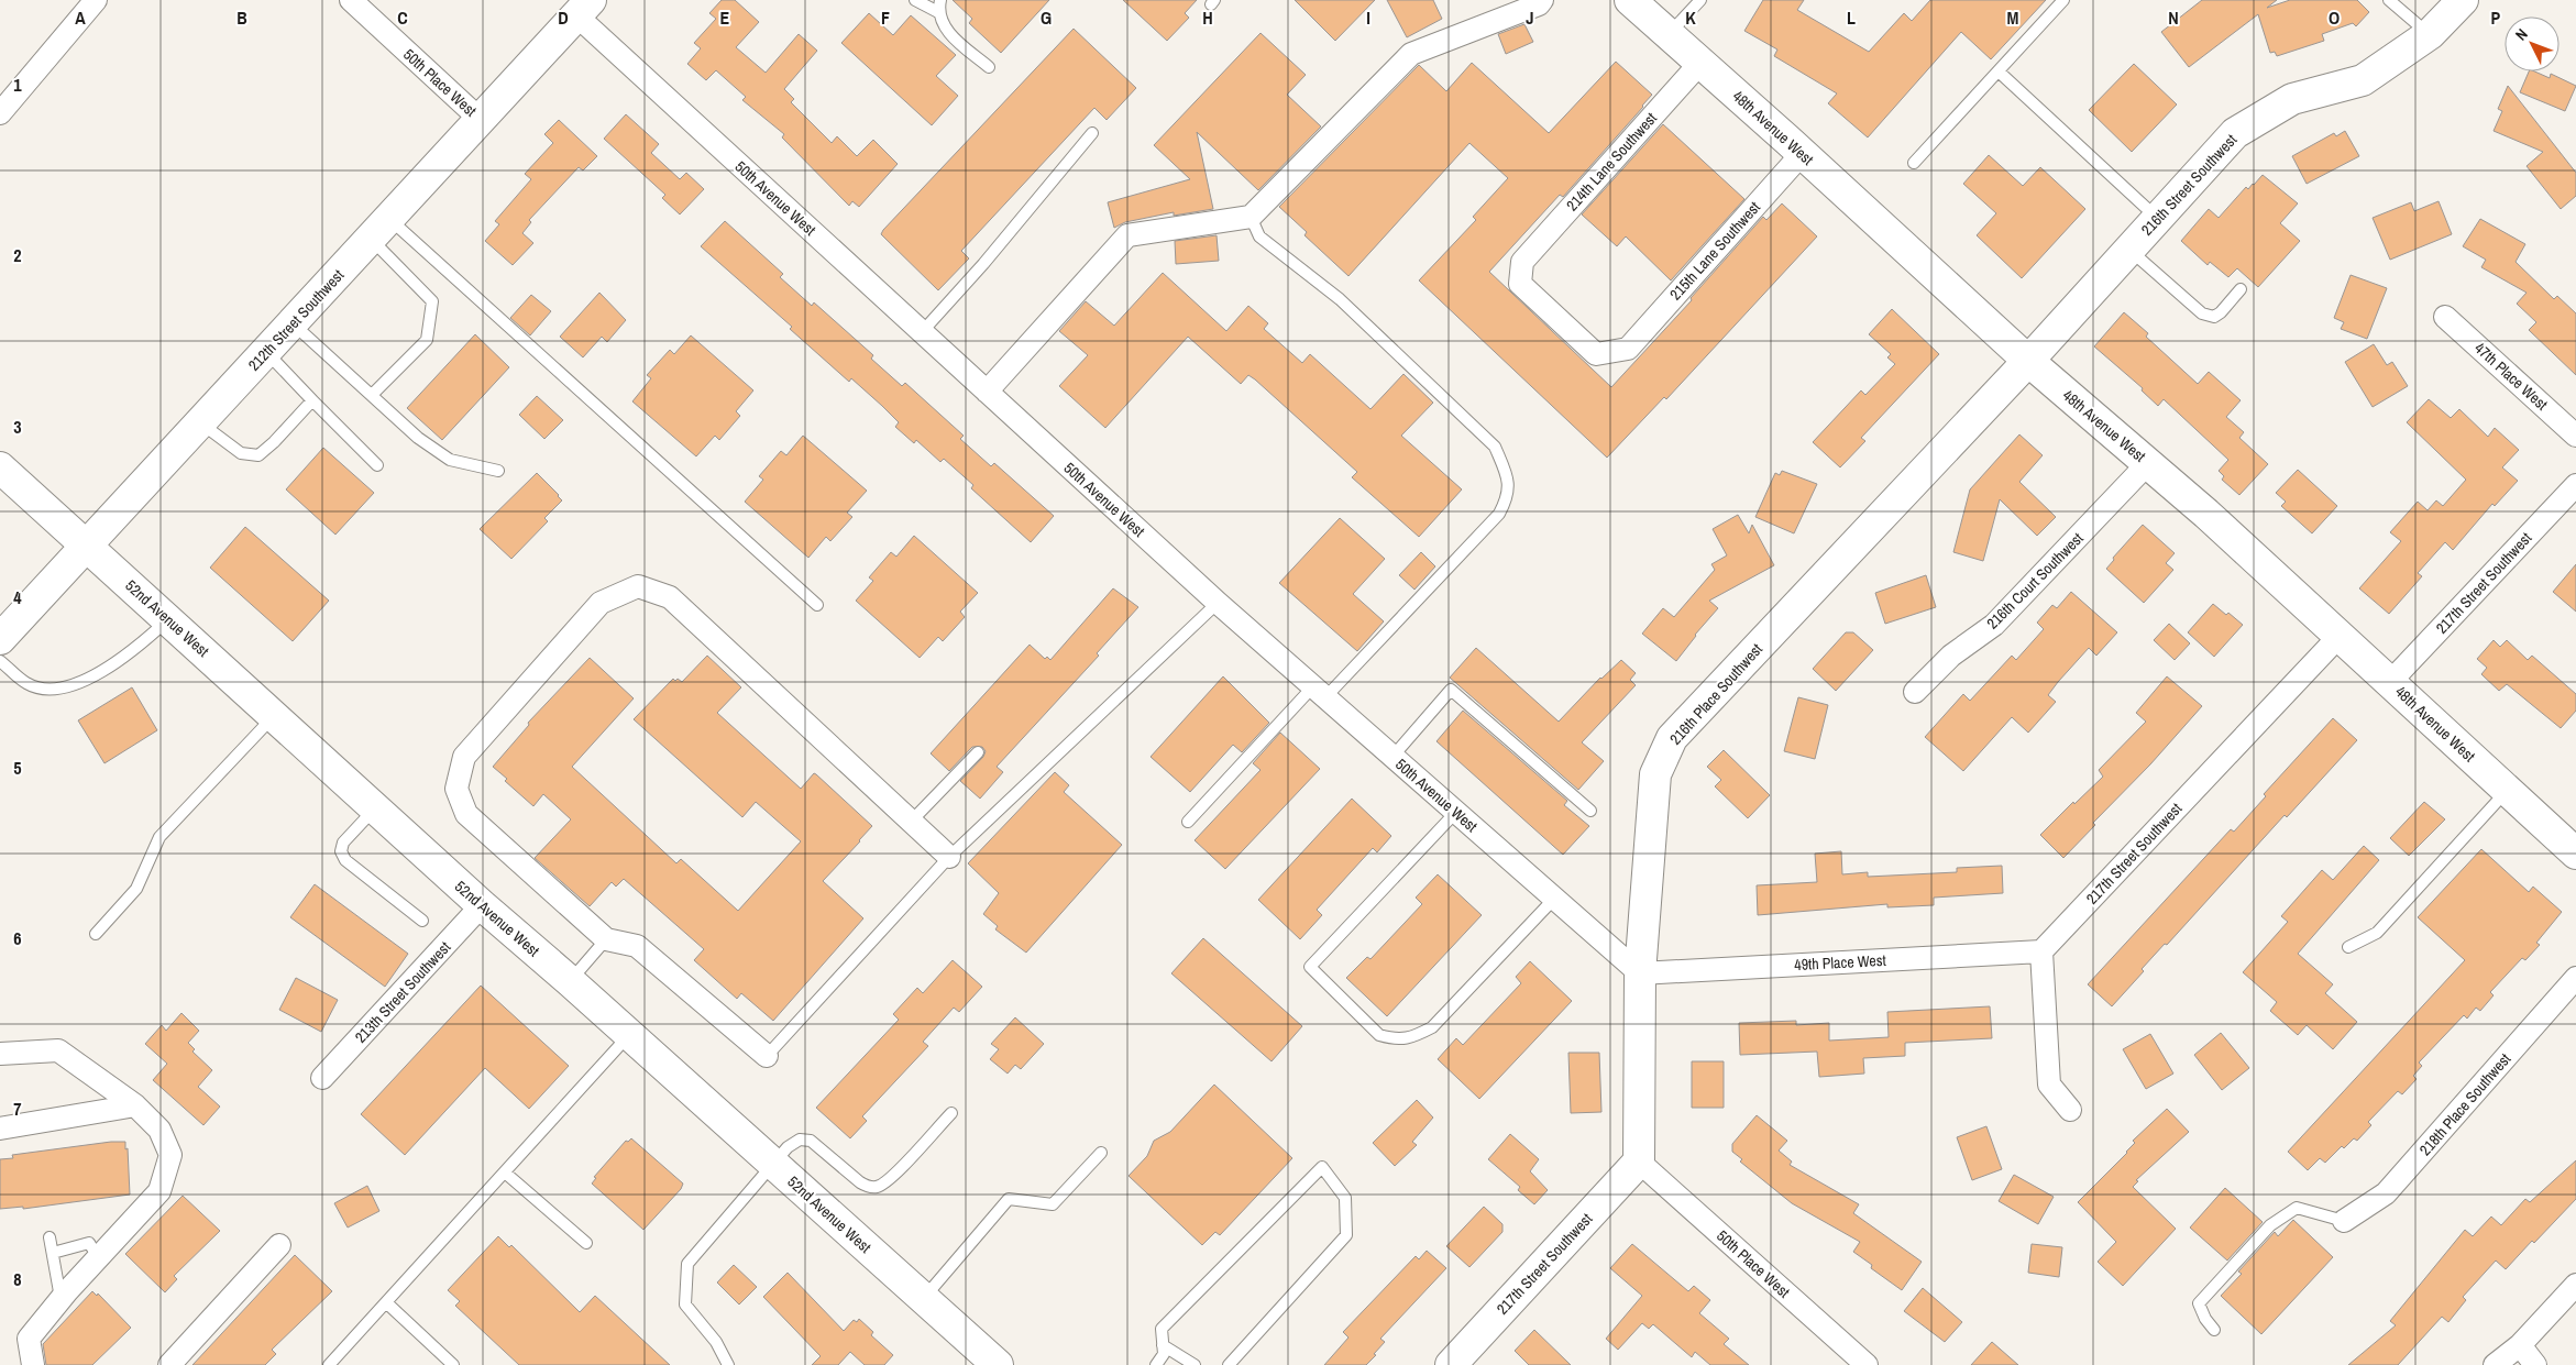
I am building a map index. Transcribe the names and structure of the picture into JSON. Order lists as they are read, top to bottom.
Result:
{
  "streets": {
    "street": [
      "50th Place West",
      "48th Avenue West",
      "214th Lane Southwest",
      "216th Street Southwest",
      "50th Avenue West",
      "215th Lane Southwest",
      "212th Street Southwest",
      "47th Place West",
      "216th Court Southwest",
      "217th Street Southwest",
      "52nd Avenue West",
      "216th Place Southwest",
      "49th Place West",
      "213th Street Southwest",
      "218th Place Southwest"
    ]
  },
  "crossings": [
    ["50th Place West", "212th Street Southwest"],
    ["50th Place West", "217th Street Southwest"],
    ["50th Place West", "216th Place Southwest"],
    ["48th Avenue West", "214th Lane Southwest"],
    ["48th Avenue West", "216th Street Southwest"],
    ["48th Avenue West", "215th Lane Southwest"],
    ["48th Avenue West", "216th Court Southwest"],
    ["48th Avenue West", "217th Street Southwest"],
    ["48th Avenue West", "216th Place Southwest"],
    ["214th Lane Southwest", "215th Lane Southwest"],
    ["216th Street Southwest", "216th Place Southwest"],
    ["50th Avenue West", "212th Street Southwest"],
    ["50th Avenue West", "216th Place Southwest"],
    ["50th Avenue West", "49th Place West"],
    ["212th Street Southwest", "52nd Avenue West"],
    ["217th Street Southwest", "216th Place Southwest"],
    ["217th Street Southwest", "49th Place West"],
    ["52nd Avenue West", "213th Street Southwest"],
    ["216th Place Southwest", "49th Place West"]
  ],
  "north": "top left",
  "grid": {
    "columns": [
      "A",
      "B",
      "C",
      "D",
      "E",
      "F",
      "G",
      "H",
      "I",
      "J",
      "K",
      "L",
      "M",
      "N",
      "O",
      "P"
    ],
    "rows": [
      "1",
      "2",
      "3",
      "4",
      "5",
      "6",
      "7",
      "8"
    ]
  }
}
